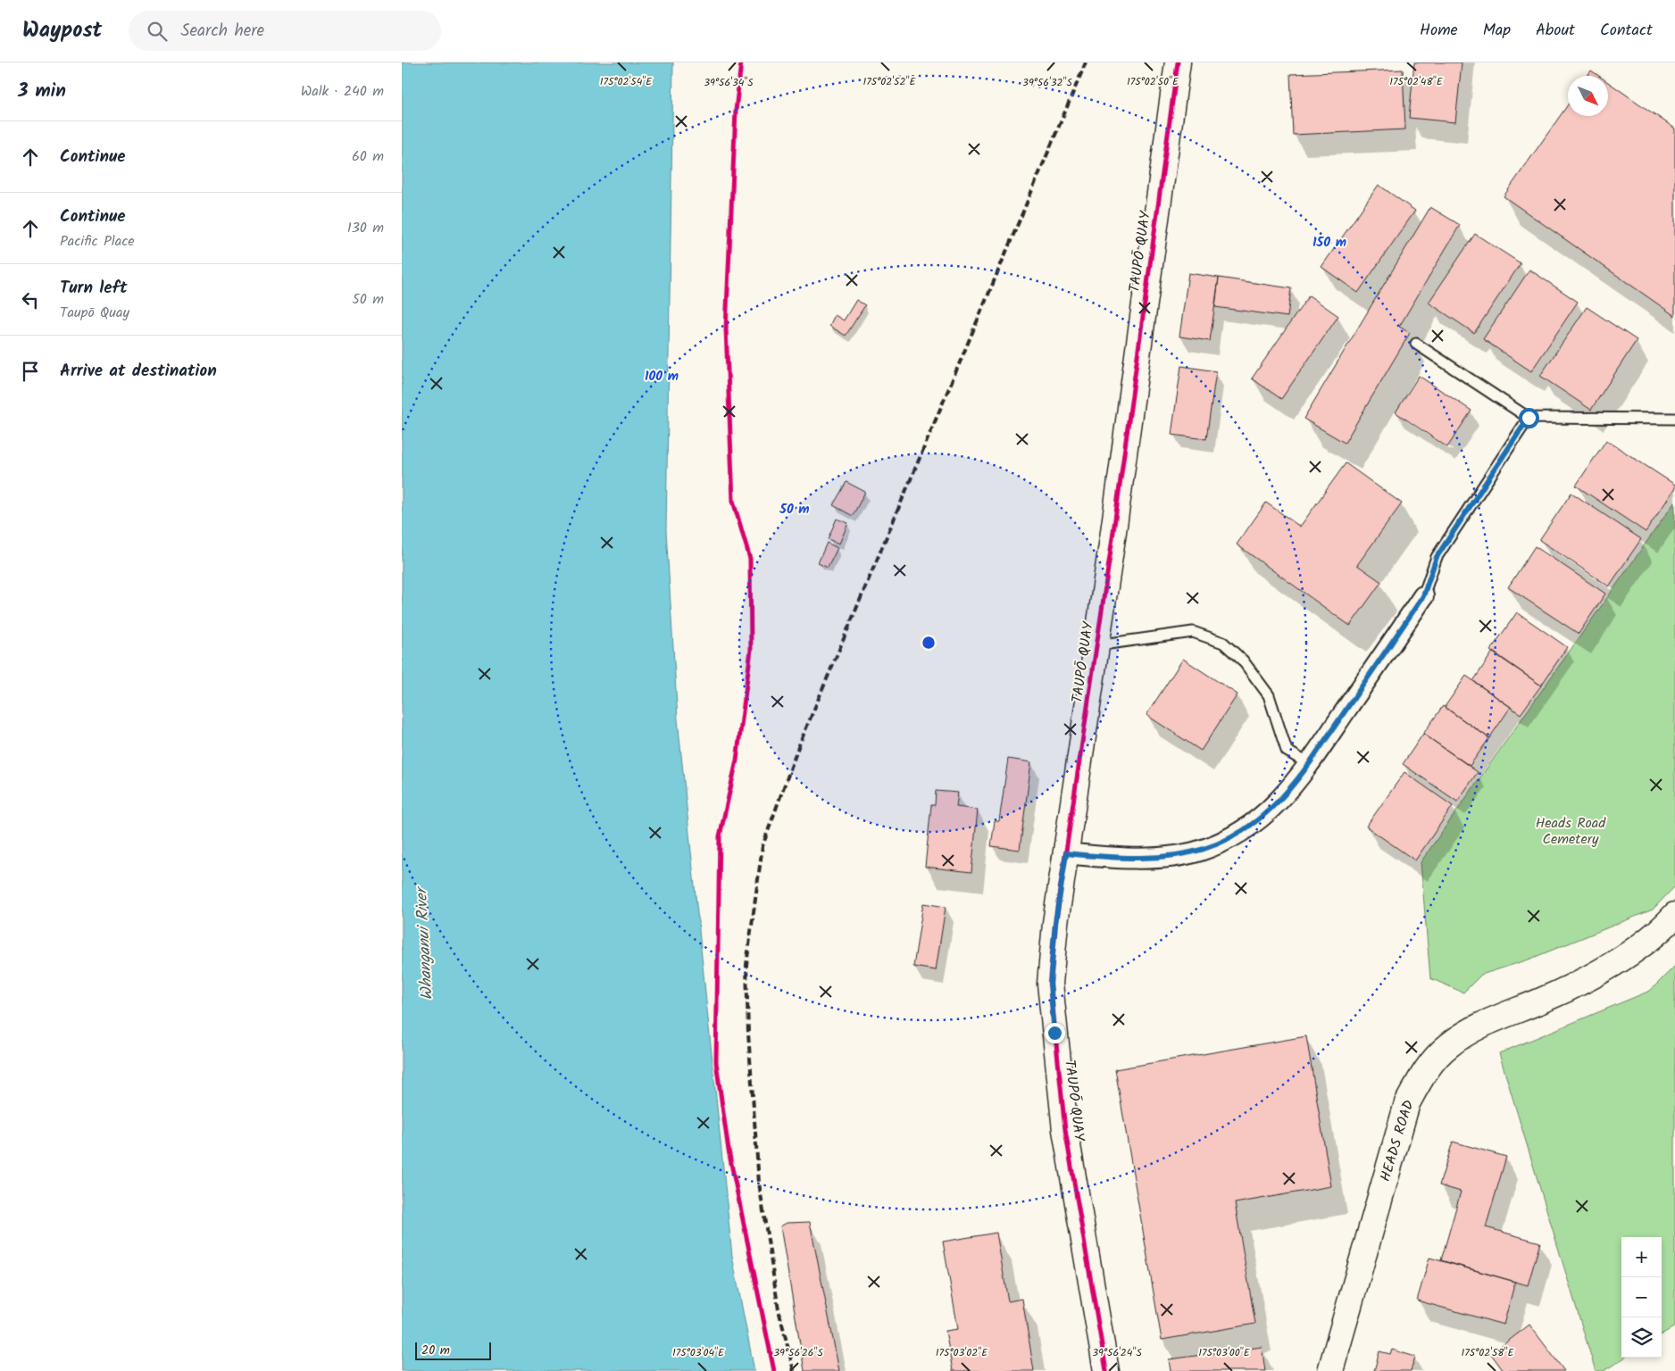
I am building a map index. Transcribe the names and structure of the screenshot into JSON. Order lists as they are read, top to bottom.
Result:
{
  "streets": {
    "street": ["TAUPŌ QUAY", "HEADS ROAD"]
  },
  "water": ["Whanganui River"],
  "parks": ["Heads Road Cemetery"],
  "scale_bar": "20 m",
  "north": "bottom right",
  "page": {
    "header": "Waypost",
    "search": "Search here",
    "nav": [
      "Home",
      "Map",
      "About",
      "Contact"
    ],
    "heading": ["3 min", "Walk · 240 m"],
    "list": [
      ["Continue", "60 m"],
      ["Continue", "Pacific Place", "130 m"],
      ["Turn left", "Taupō Quay", "50 m"],
      "Arrive at destination"
    ],
    "map_buttons": ["+", "−"],
    "scale": "20 m"
  },
  "coordinates": [
    "175°02'54\"E",
    "175°02'52\"E",
    "175°02'50\"E",
    "175°02'48\"E",
    "39°56'34\"S",
    "39°56'32\"S",
    "39°56'26\"S",
    "39°56'24\"S",
    "175°03'04\"E",
    "175°03'02\"E",
    "175°03'00\"E",
    "175°02'58\"E"
  ],
  "rings": ["150 m", "100 m", "50 m"]
}
